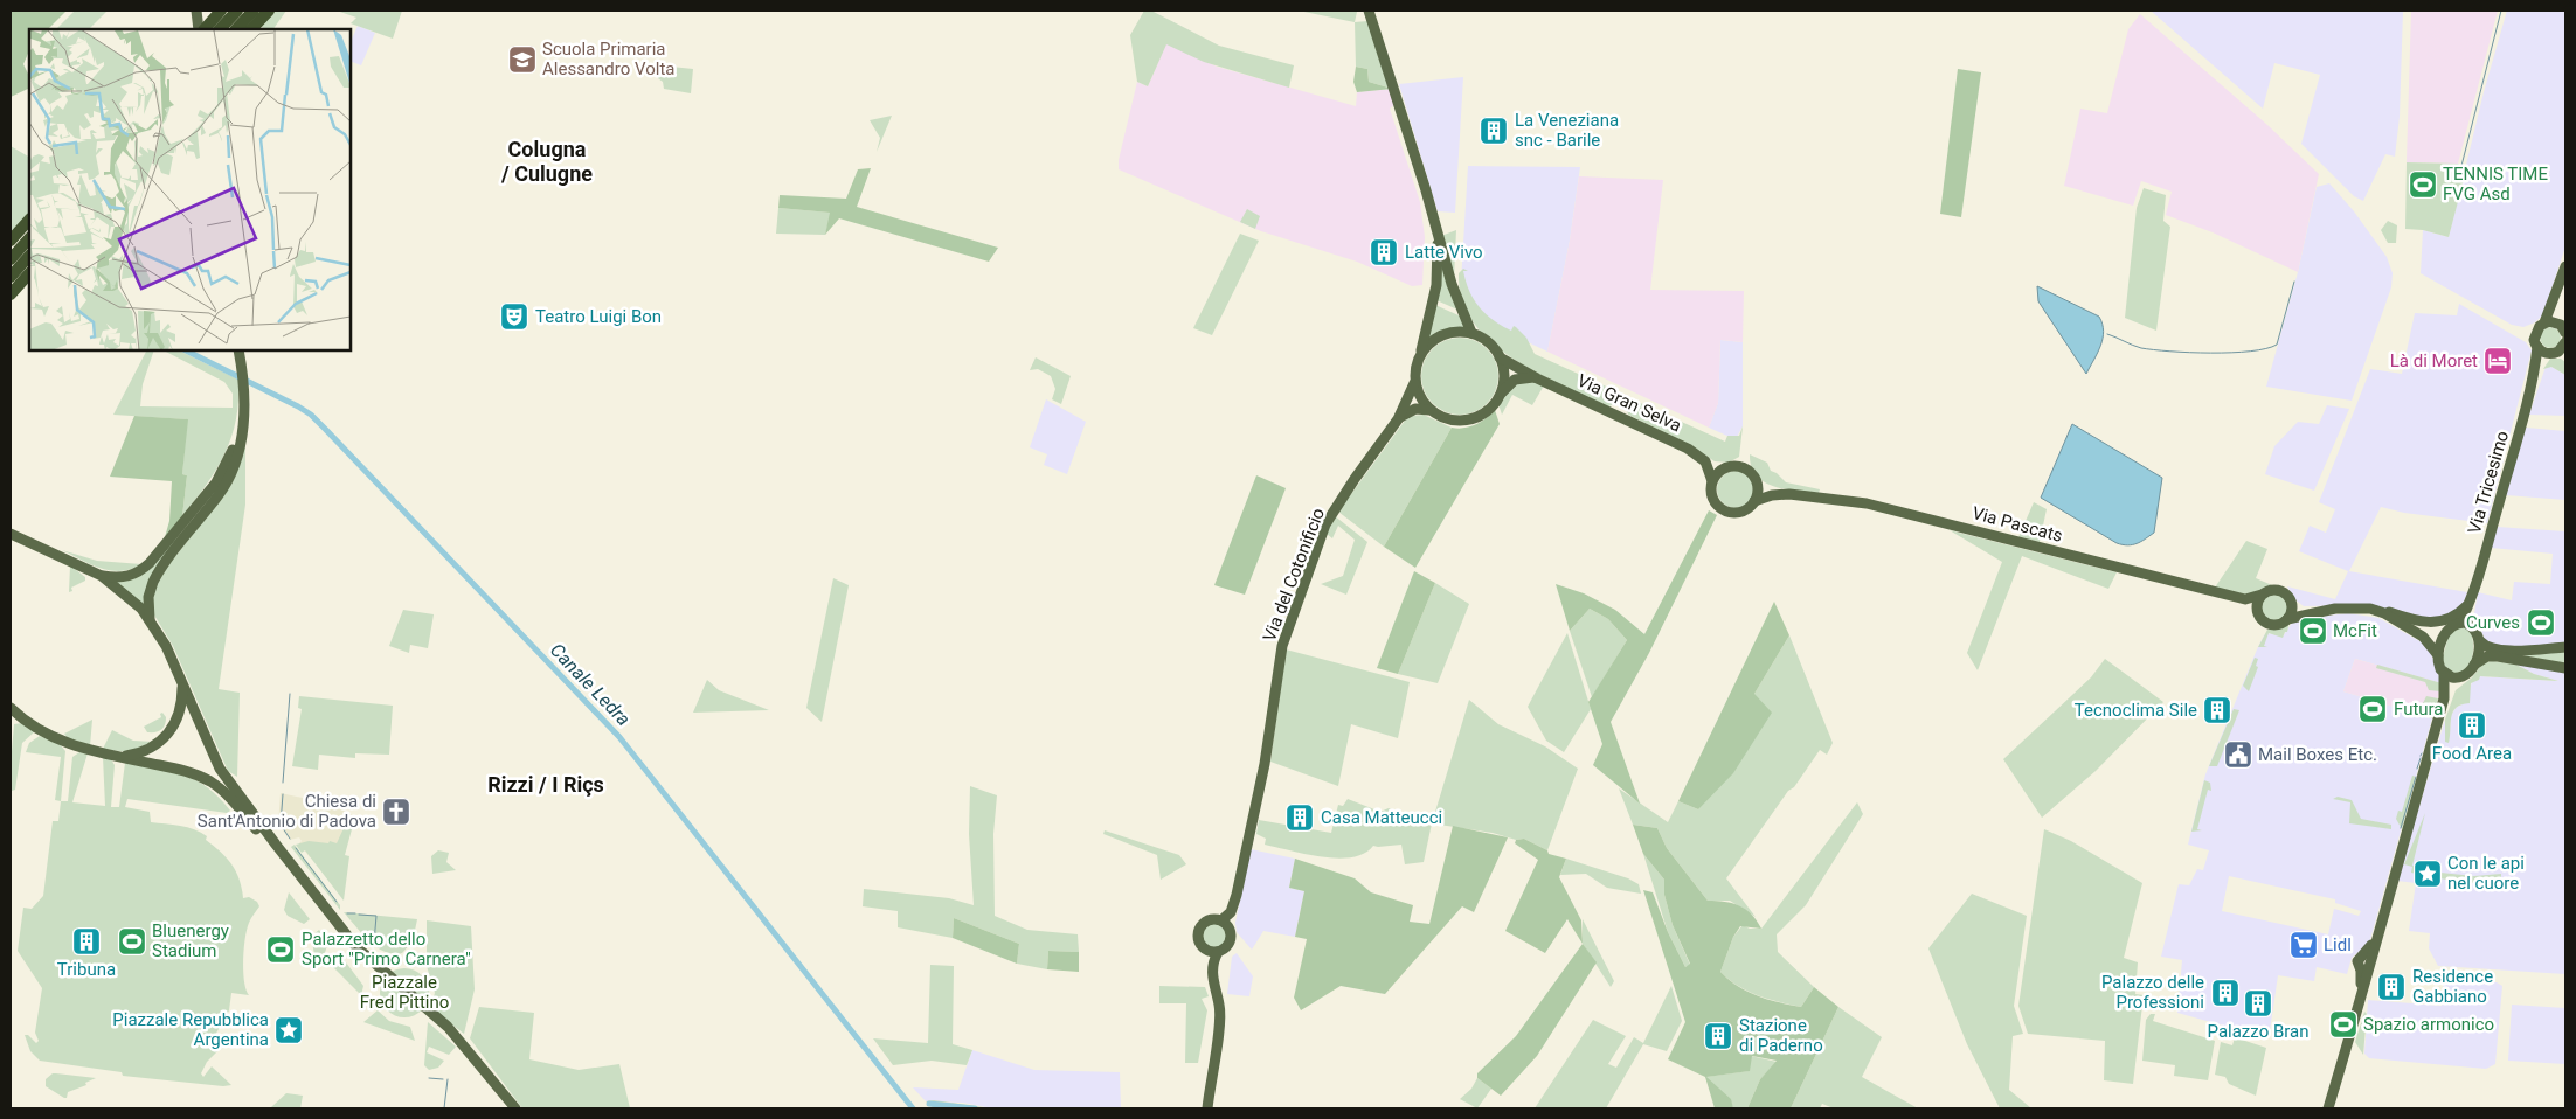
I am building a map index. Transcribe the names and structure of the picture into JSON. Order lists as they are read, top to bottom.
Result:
{
  "streets": {
    "main road": [
      "Via Gran Selva",
      "Via Tricesimo",
      "Via Pascats",
      "Via del Cotonificio"
    ]
  },
  "crossings": [
    ["Via Gran Selva", "Via Pascats"],
    ["Via Gran Selva", "Via del Cotonificio"]
  ],
  "districts": ["Colugna / Culugne", "Rizzi / I Riçs"],
  "water": ["Canale Ledra"],
  "parks": ["Piazzale Fred Pittino"],
  "places": {
    "school or university": ["Scuola Primaria Alessandro Volta"],
    "building": [
      "La Veneziana snc - Barile",
      "Latte Vivo",
      "Tecnoclima Sile",
      "Food Area",
      "Casa Matteucci",
      "Tribuna",
      "Residence Gabbiano",
      "Palazzo delle Professioni",
      "Palazzo Bran",
      "Stazione di Paderno"
    ],
    "sports": [
      "TENNIS TIME FVG Asd",
      "Curves",
      "McFit",
      "Futura",
      "Bluenergy Stadium",
      "Palazzetto dello Sport \"Primo Carnera\"",
      "Spazio armonico"
    ],
    "theatre": ["Teatro Luigi Bon"],
    "hotel": ["Là di Moret"],
    "public building": ["Mail Boxes Etc."],
    "church": ["Chiesa di Sant'Antonio di Padova"],
    "place": ["Con le api nel cuore", "Piazzale Repubblica Argentina"],
    "supermarket": ["Lidl"]
  }
}
